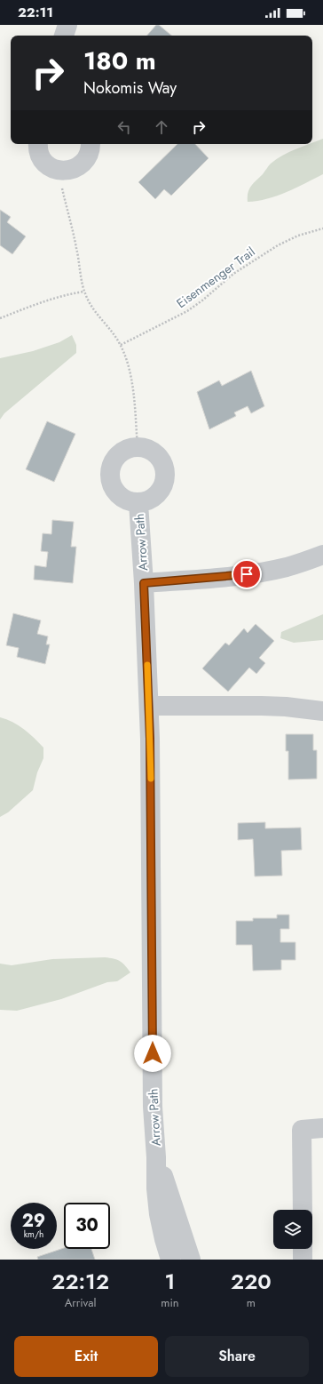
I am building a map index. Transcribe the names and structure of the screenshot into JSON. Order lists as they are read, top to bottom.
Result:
{
  "streets": {
    "street": ["Arrow Path"],
    "path": ["Eisenmenger Trail"]
  },
  "page": {
    "status": "22:11",
    "turn": ["180 m", "Nokomis Way"],
    "speed": "29 km/h",
    "limit": "30",
    "eta": [
      "22:12",
      "Arrival",
      "1",
      "min",
      "220",
      "m"
    ],
    "buttons": ["Exit", "Share"]
  }
}
